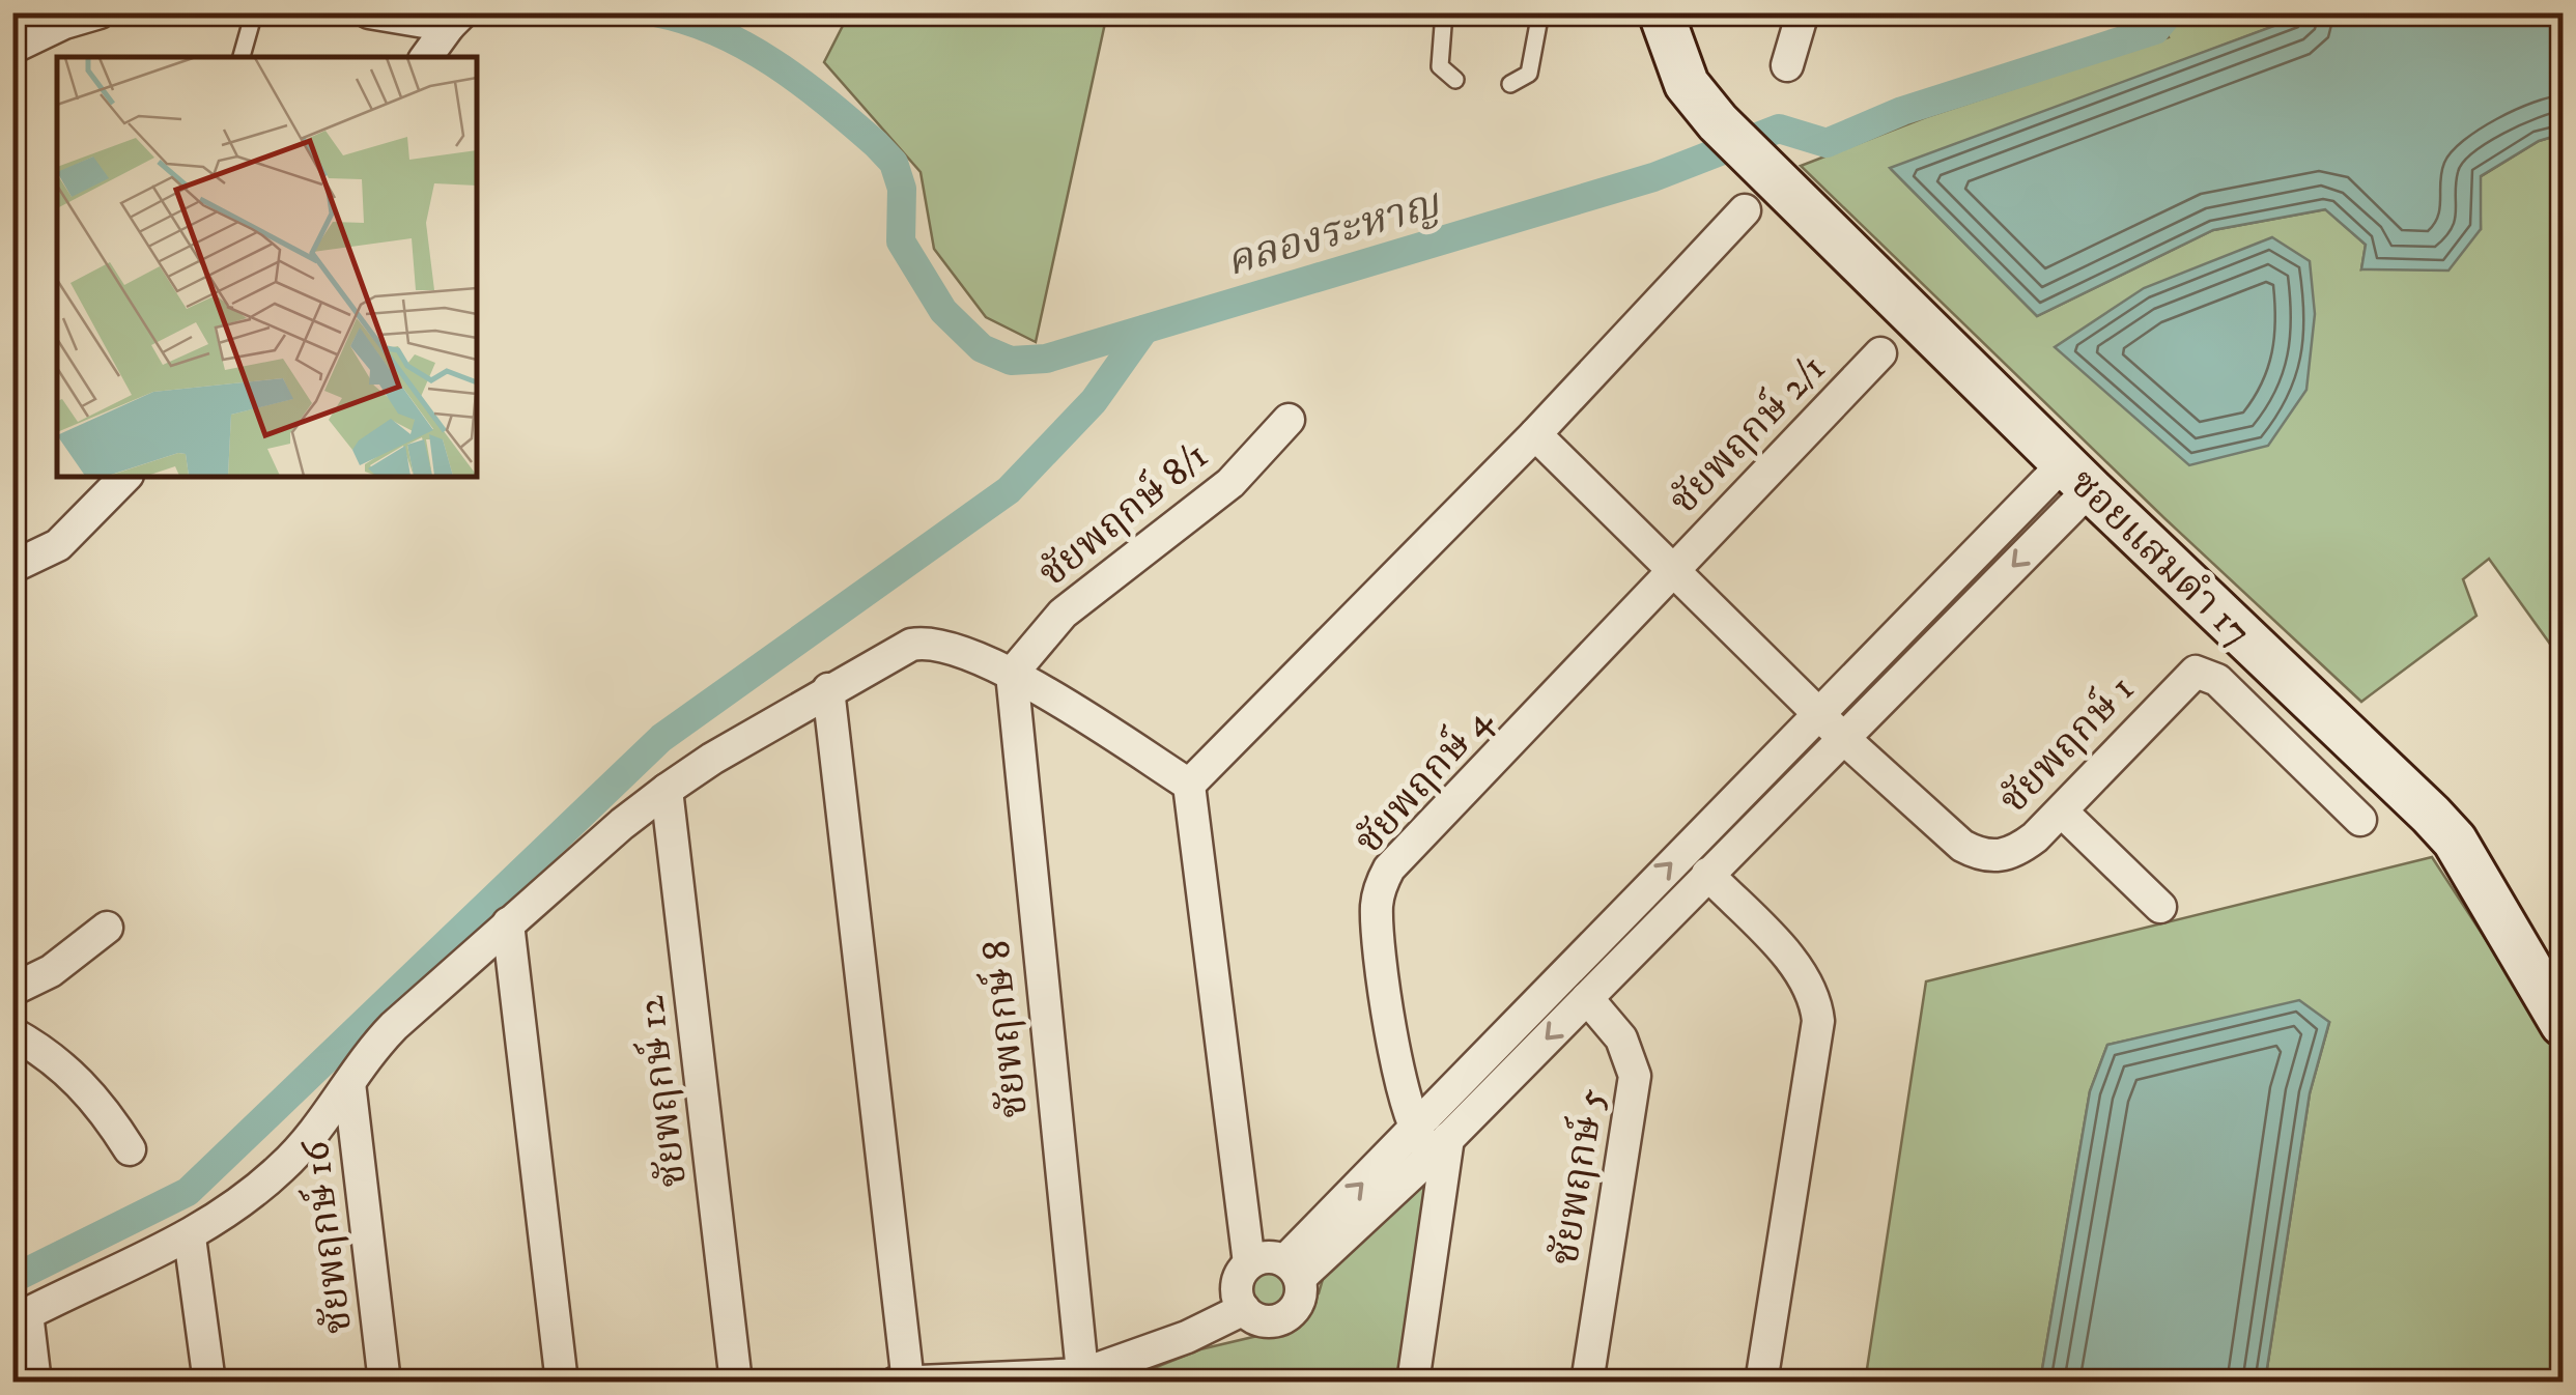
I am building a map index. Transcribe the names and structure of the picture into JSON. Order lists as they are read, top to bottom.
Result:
{
  "streets": {
    "street": [
      "ชัยพฤกษ์ 2/1",
      "ชัยพฤกษ์ 8/1",
      "ซอยแสมดำ 17",
      "ชัยพฤกษ์ 1",
      "ชัยพฤกษ์ 4",
      "ชัยพฤกษ์ 8",
      "ชัยพฤกษ์ 12",
      "ชัยพฤกษ์ 5",
      "ชัยพฤกษ์ 16"
    ]
  },
  "crossings": [
    ["ชัยพฤกษ์ 2/1", "ชัยพฤกษ์ 1"],
    ["ชัยพฤกษ์ 2/1", "ชัยพฤกษ์ 4"],
    ["ชัยพฤกษ์ 8/1", "ชัยพฤกษ์ 8"],
    ["ชัยพฤกษ์ 1", "ชัยพฤกษ์ 4"]
  ],
  "water": ["คลองระหาญ"]
}
